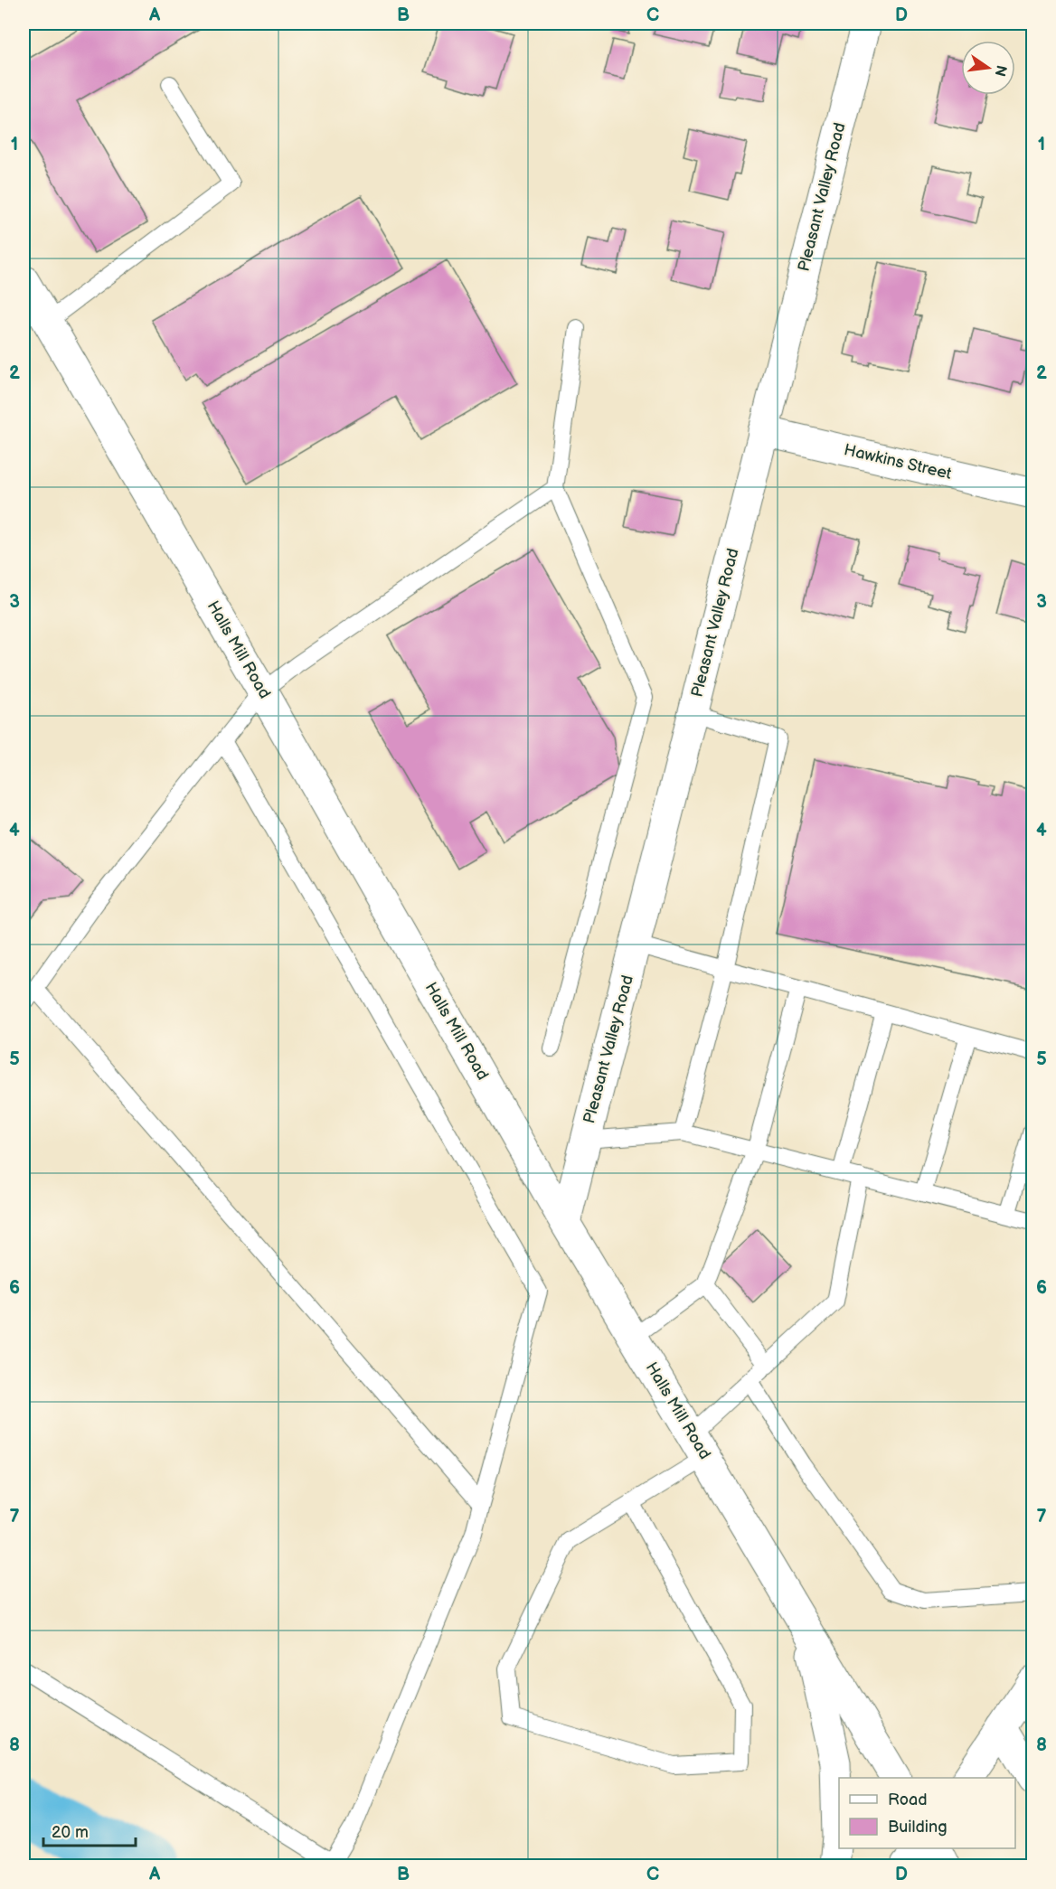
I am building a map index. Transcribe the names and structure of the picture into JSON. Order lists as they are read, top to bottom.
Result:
{
  "streets": {
    "street": ["Pleasant Valley Road", "Hawkins Street", "Halls Mill Road"]
  },
  "crossings": [
    ["Pleasant Valley Road", "Hawkins Street"],
    ["Pleasant Valley Road", "Halls Mill Road"]
  ],
  "legend": ["Road", "Building"],
  "scale_bar": "20 m",
  "north": "right",
  "grid": {
    "columns": [
      "A",
      "B",
      "C",
      "D"
    ],
    "rows": [
      "1",
      "2",
      "3",
      "4",
      "5",
      "6",
      "7",
      "8"
    ]
  }
}
